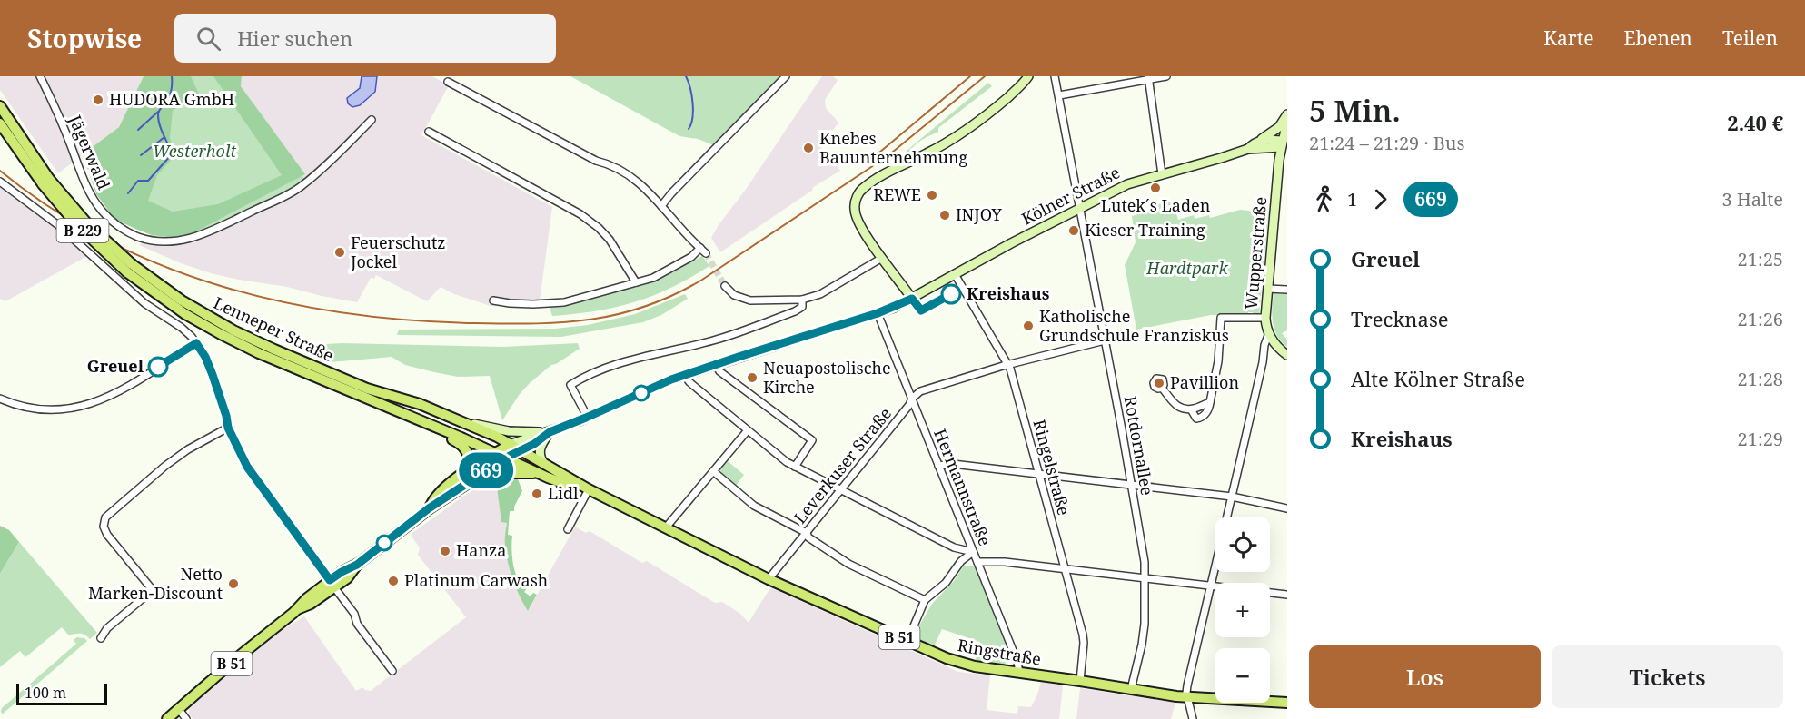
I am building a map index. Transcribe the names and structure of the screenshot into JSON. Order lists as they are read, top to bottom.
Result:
{
  "streets": {
    "main road": [
      "Kölner Straße",
      "B 229",
      "Lenneper Straße",
      "B 51",
      "Ringstraße"
    ],
    "street": [
      "Jägerwald",
      "Wupperstraße",
      "Rotdornallee",
      "Leverkuser Straße",
      "Ringelstraße",
      "Hermannstraße"
    ]
  },
  "crossings": [
    ["Kölner Straße", "Wupperstraße"],
    ["Kölner Straße", "Lenneper Straße"],
    ["Kölner Straße", "Rotdornallee"],
    ["Kölner Straße", "Ringelstraße"],
    ["Kölner Straße", "Hermannstraße"],
    ["Kölner Straße", "B 51"],
    ["Kölner Straße", "Ringstraße"],
    ["Lenneper Straße", "B 51"],
    ["Lenneper Straße", "Ringstraße"],
    ["Rotdornallee", "Leverkuser Straße"],
    ["Rotdornallee", "Ringstraße"],
    ["Leverkuser Straße", "Ringelstraße"],
    ["Leverkuser Straße", "Hermannstraße"],
    ["Leverkuser Straße", "Ringstraße"],
    ["Ringelstraße", "Ringstraße"],
    ["Hermannstraße", "Ringstraße"],
    ["B 51", "Ringstraße"]
  ],
  "parks": ["Westerholt", "Hardtpark"],
  "places": [
    "HUDORA GmbH",
    "Knebes Bauunternehmung",
    "Lutek´s Laden",
    "REWE",
    "INJOY",
    "Kieser Training",
    "Feuerschutz Jockel",
    "Kreishaus",
    "Katholische Grundschule Franziskus",
    "Greuel",
    "Neuapostolische Kirche",
    "Pavillion",
    "Lidl",
    "Hanza",
    "Platinum Carwash",
    "Netto Marken-Discount"
  ],
  "lines": ["bus line 669"],
  "scale_bar": "100 m",
  "page": {
    "header": "Stopwise",
    "search": "Hier suchen",
    "nav": ["Karte", "Ebenen", "Teilen"],
    "on_map": "669",
    "heading": ["5 Min.", "21:24 – 21:29 · Bus", "2.40 €"],
    "legs": ["1", "669", "3 Halte"],
    "list": [
      {
        "name": "Greuel",
        "value": "21:25"
      },
      {
        "name": "Trecknase",
        "value": "21:26"
      },
      {
        "name": "Alte Kölner Straße",
        "value": "21:28"
      },
      {
        "name": "Kreishaus",
        "value": "21:29"
      }
    ],
    "map_buttons": ["+", "−"],
    "buttons": ["Los", "Tickets"],
    "scale": "100 m"
  }
}
